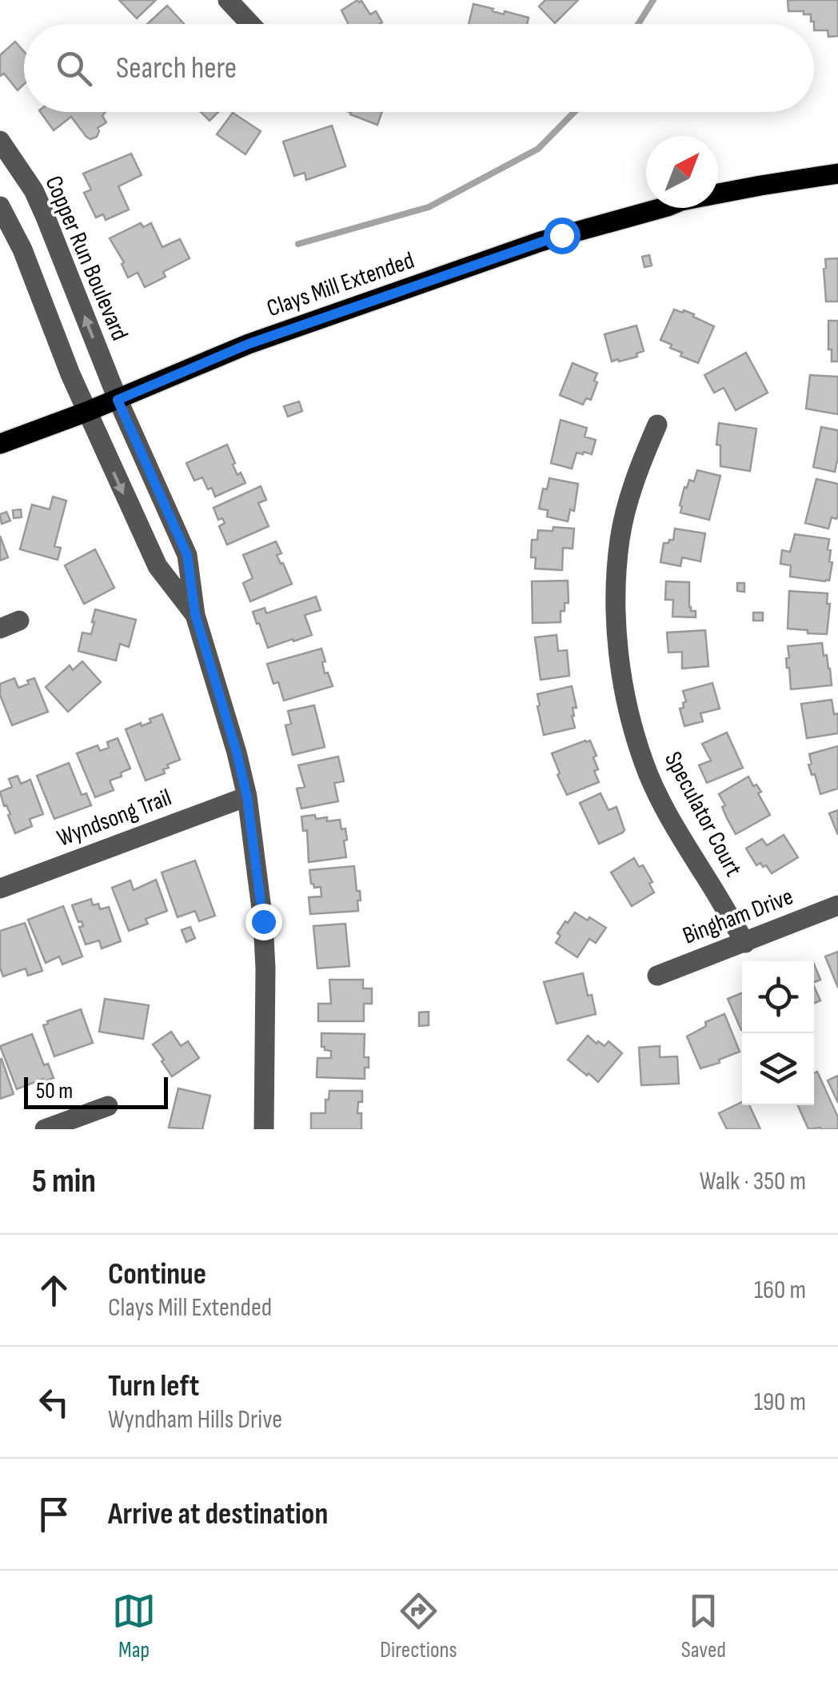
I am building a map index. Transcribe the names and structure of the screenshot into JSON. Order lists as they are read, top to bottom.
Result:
{
  "streets": {
    "main road": ["Clays Mill Extended"],
    "street": [
      "Copper Run Boulevard",
      "Speculator Court",
      "Wyndsong Trail",
      "Bingham Drive"
    ]
  },
  "crossings": [
    ["Copper Run Boulevard", "Clays Mill Extended"],
    ["Speculator Court", "Bingham Drive"]
  ],
  "scale_bar": "50 m",
  "north": "top right",
  "page": {
    "search": "Search here",
    "scale": "50 m",
    "heading": ["5 min", "Walk · 350 m"],
    "list": [
      ["Continue", "Clays Mill Extended", "160 m"],
      ["Turn left", "Wyndham Hills Drive", "190 m"],
      "Arrive at destination"
    ],
    "nav": ["Map", "Directions", "Saved"]
  }
}
